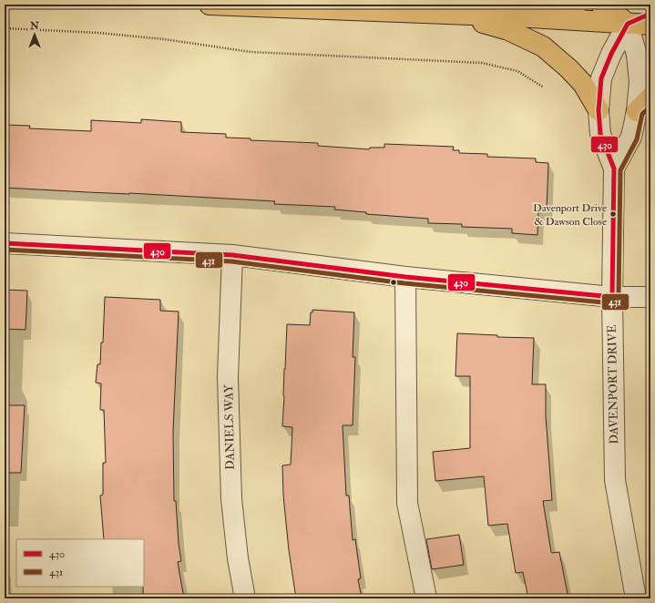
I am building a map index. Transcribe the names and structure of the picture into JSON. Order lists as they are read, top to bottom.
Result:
{
  "streets": {
    "street": ["DAVENPORT DRIVE", "DANIELS WAY"]
  },
  "places": ["Davenport Drive & Dawson Close"],
  "lines": ["transit line 430", "transit line 431"],
  "legend": ["430", "431"],
  "north": "top"
}
